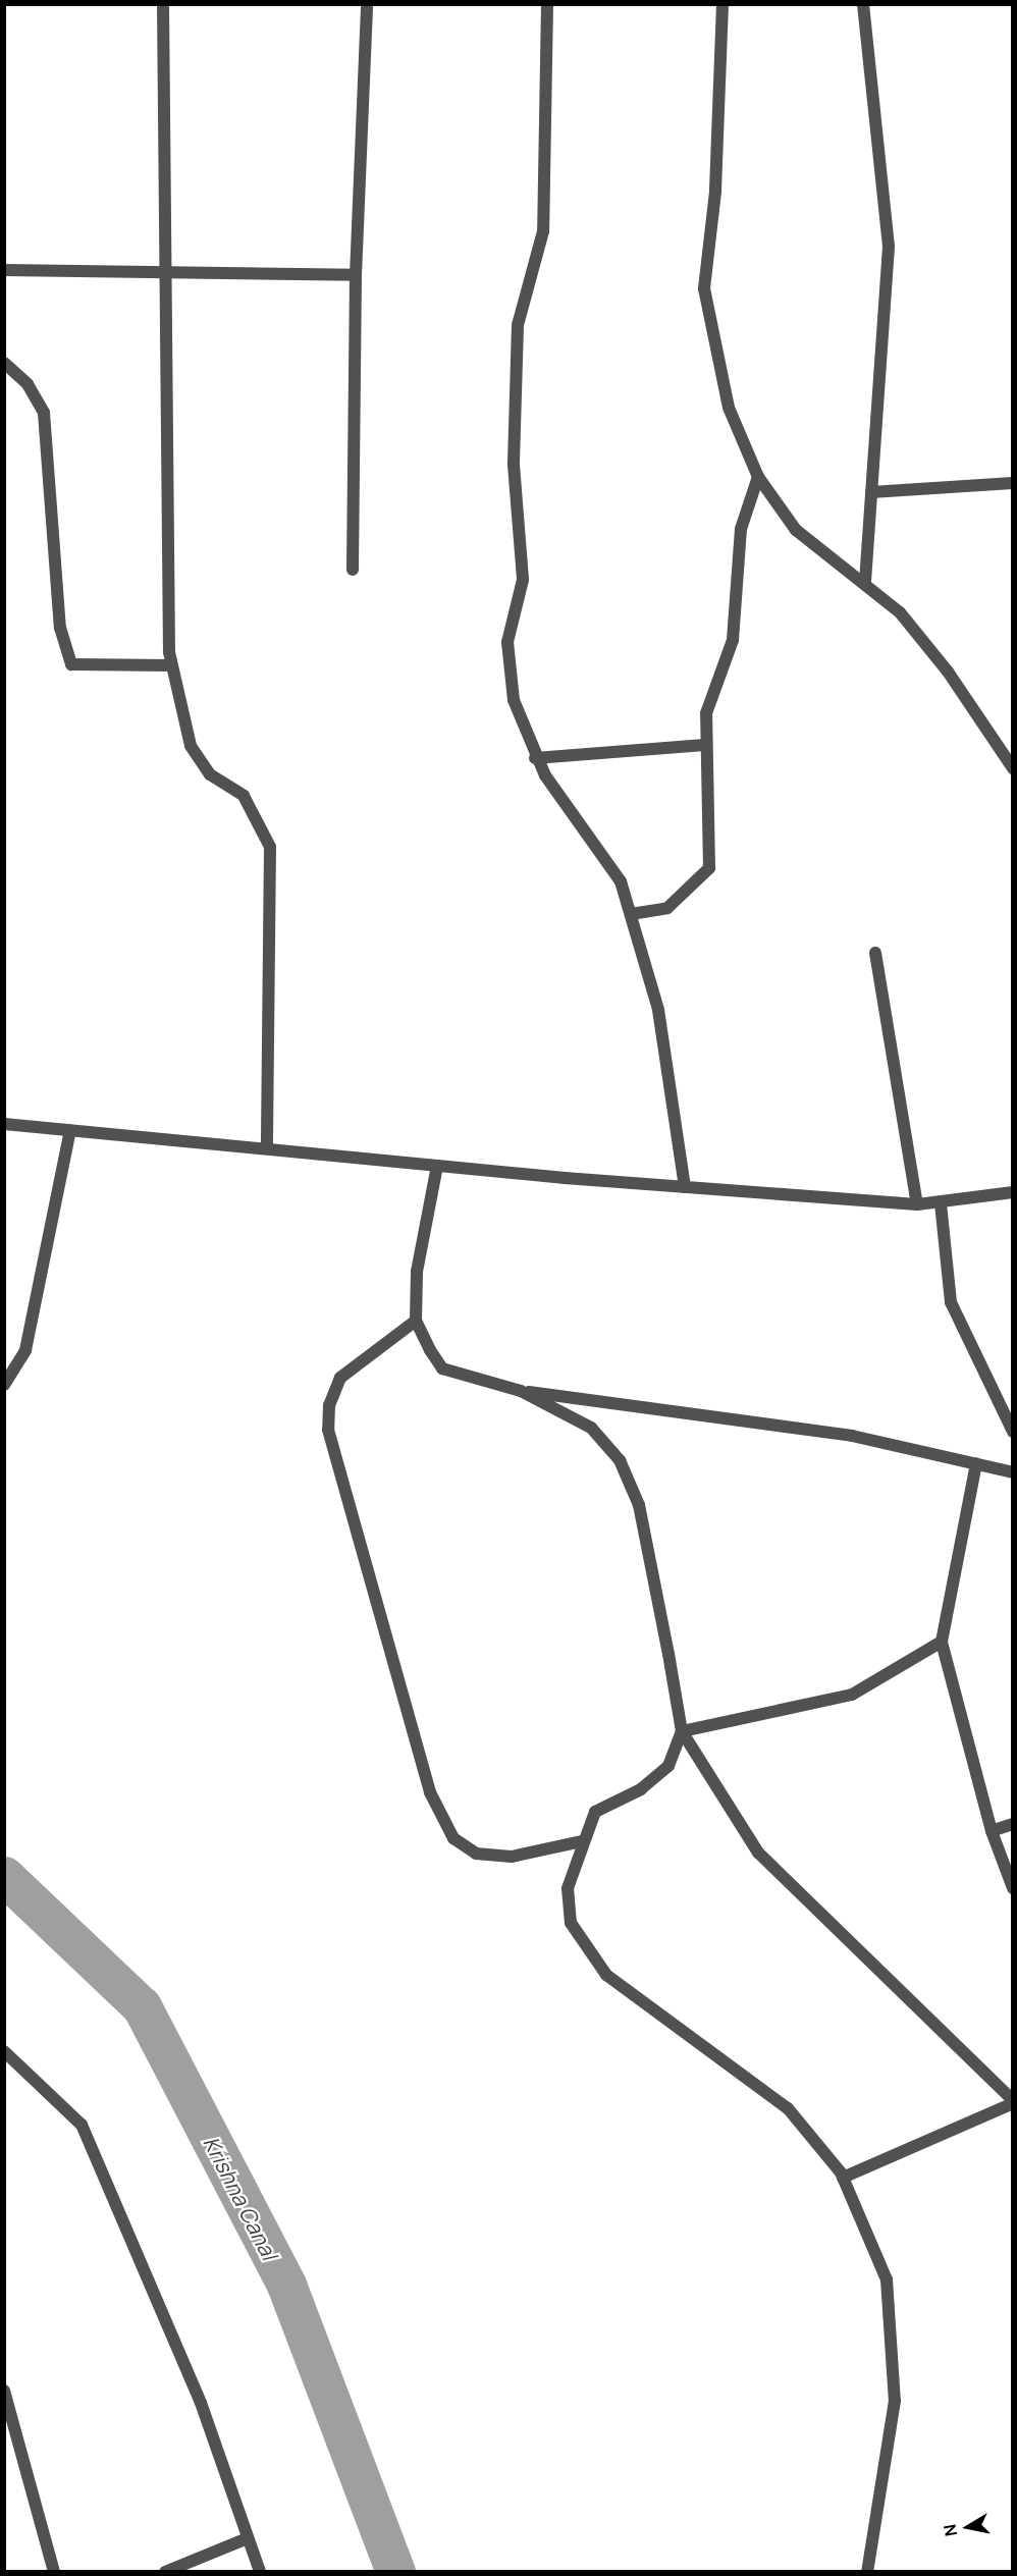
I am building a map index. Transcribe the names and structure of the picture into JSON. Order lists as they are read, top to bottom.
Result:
{
  "water": ["Krishna Canal"],
  "north": "left"
}
